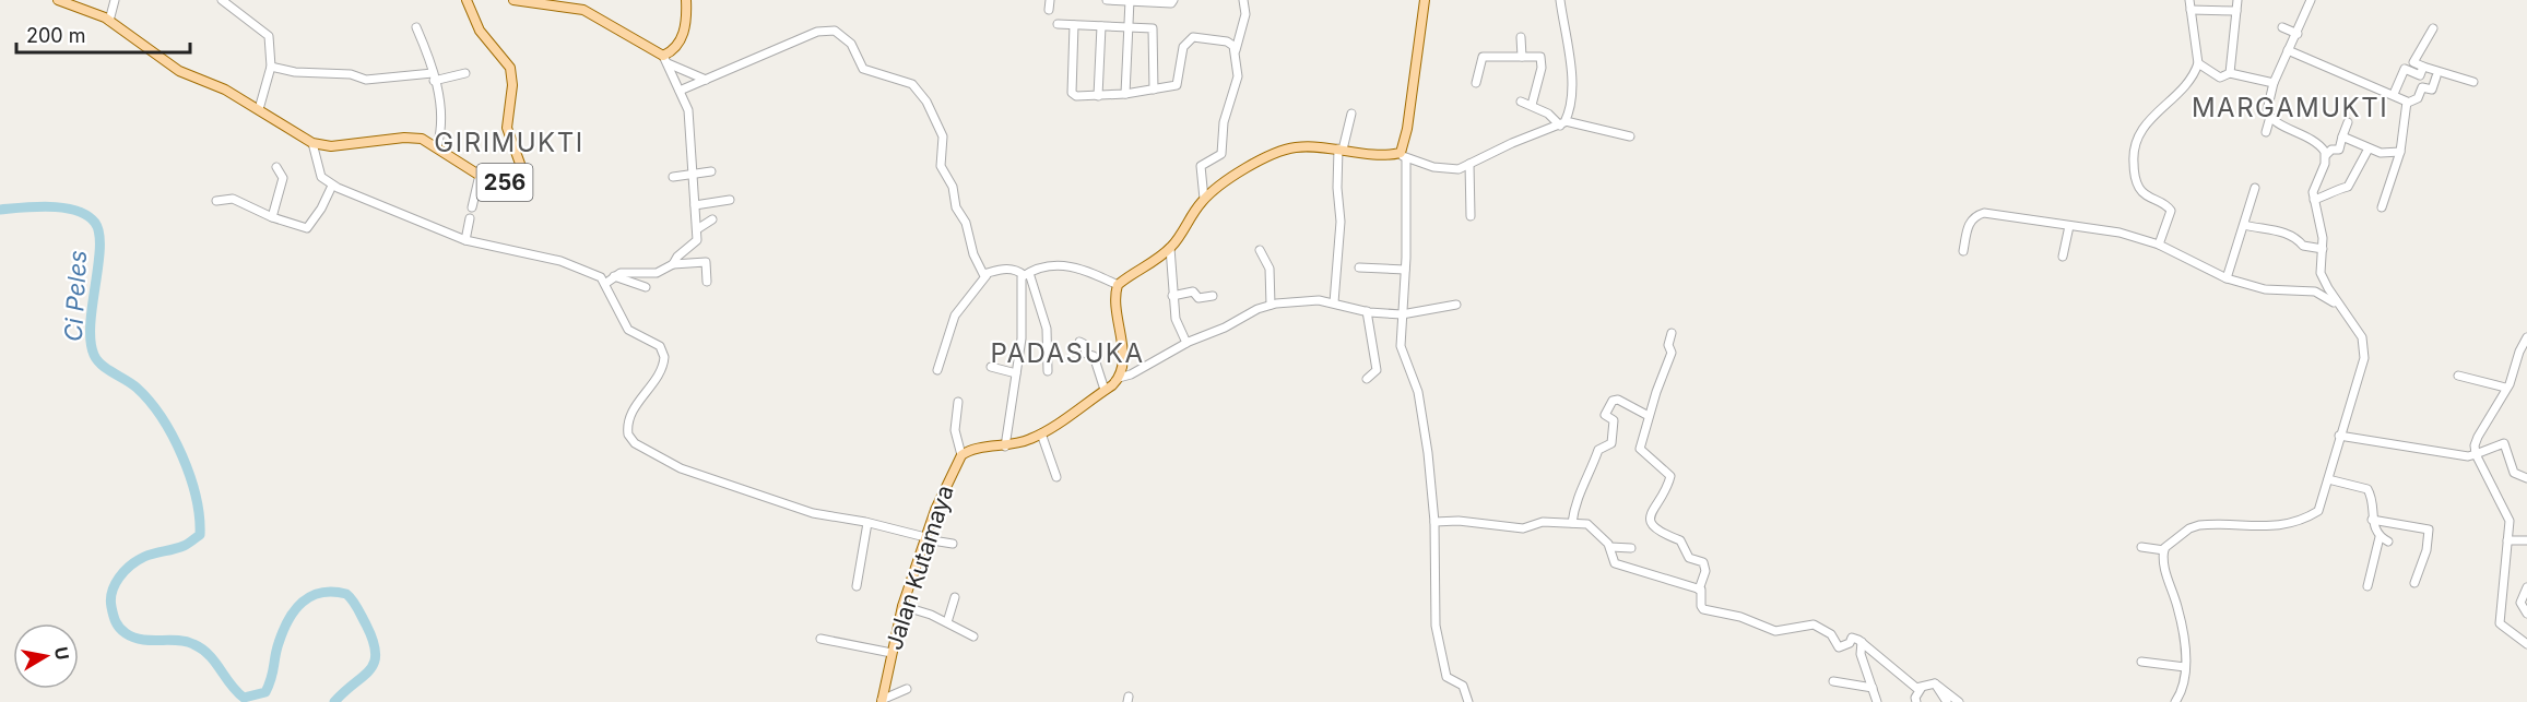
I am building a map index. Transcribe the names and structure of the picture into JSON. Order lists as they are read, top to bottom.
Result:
{
  "streets": {
    "main road": ["256", "Jalan Kutamaya"]
  },
  "districts": ["MARGAMUKTI", "GIRIMUKTI", "PADASUKA"],
  "water": ["Ci Peles"],
  "scale_bar": "200 m",
  "north": "right"
}
